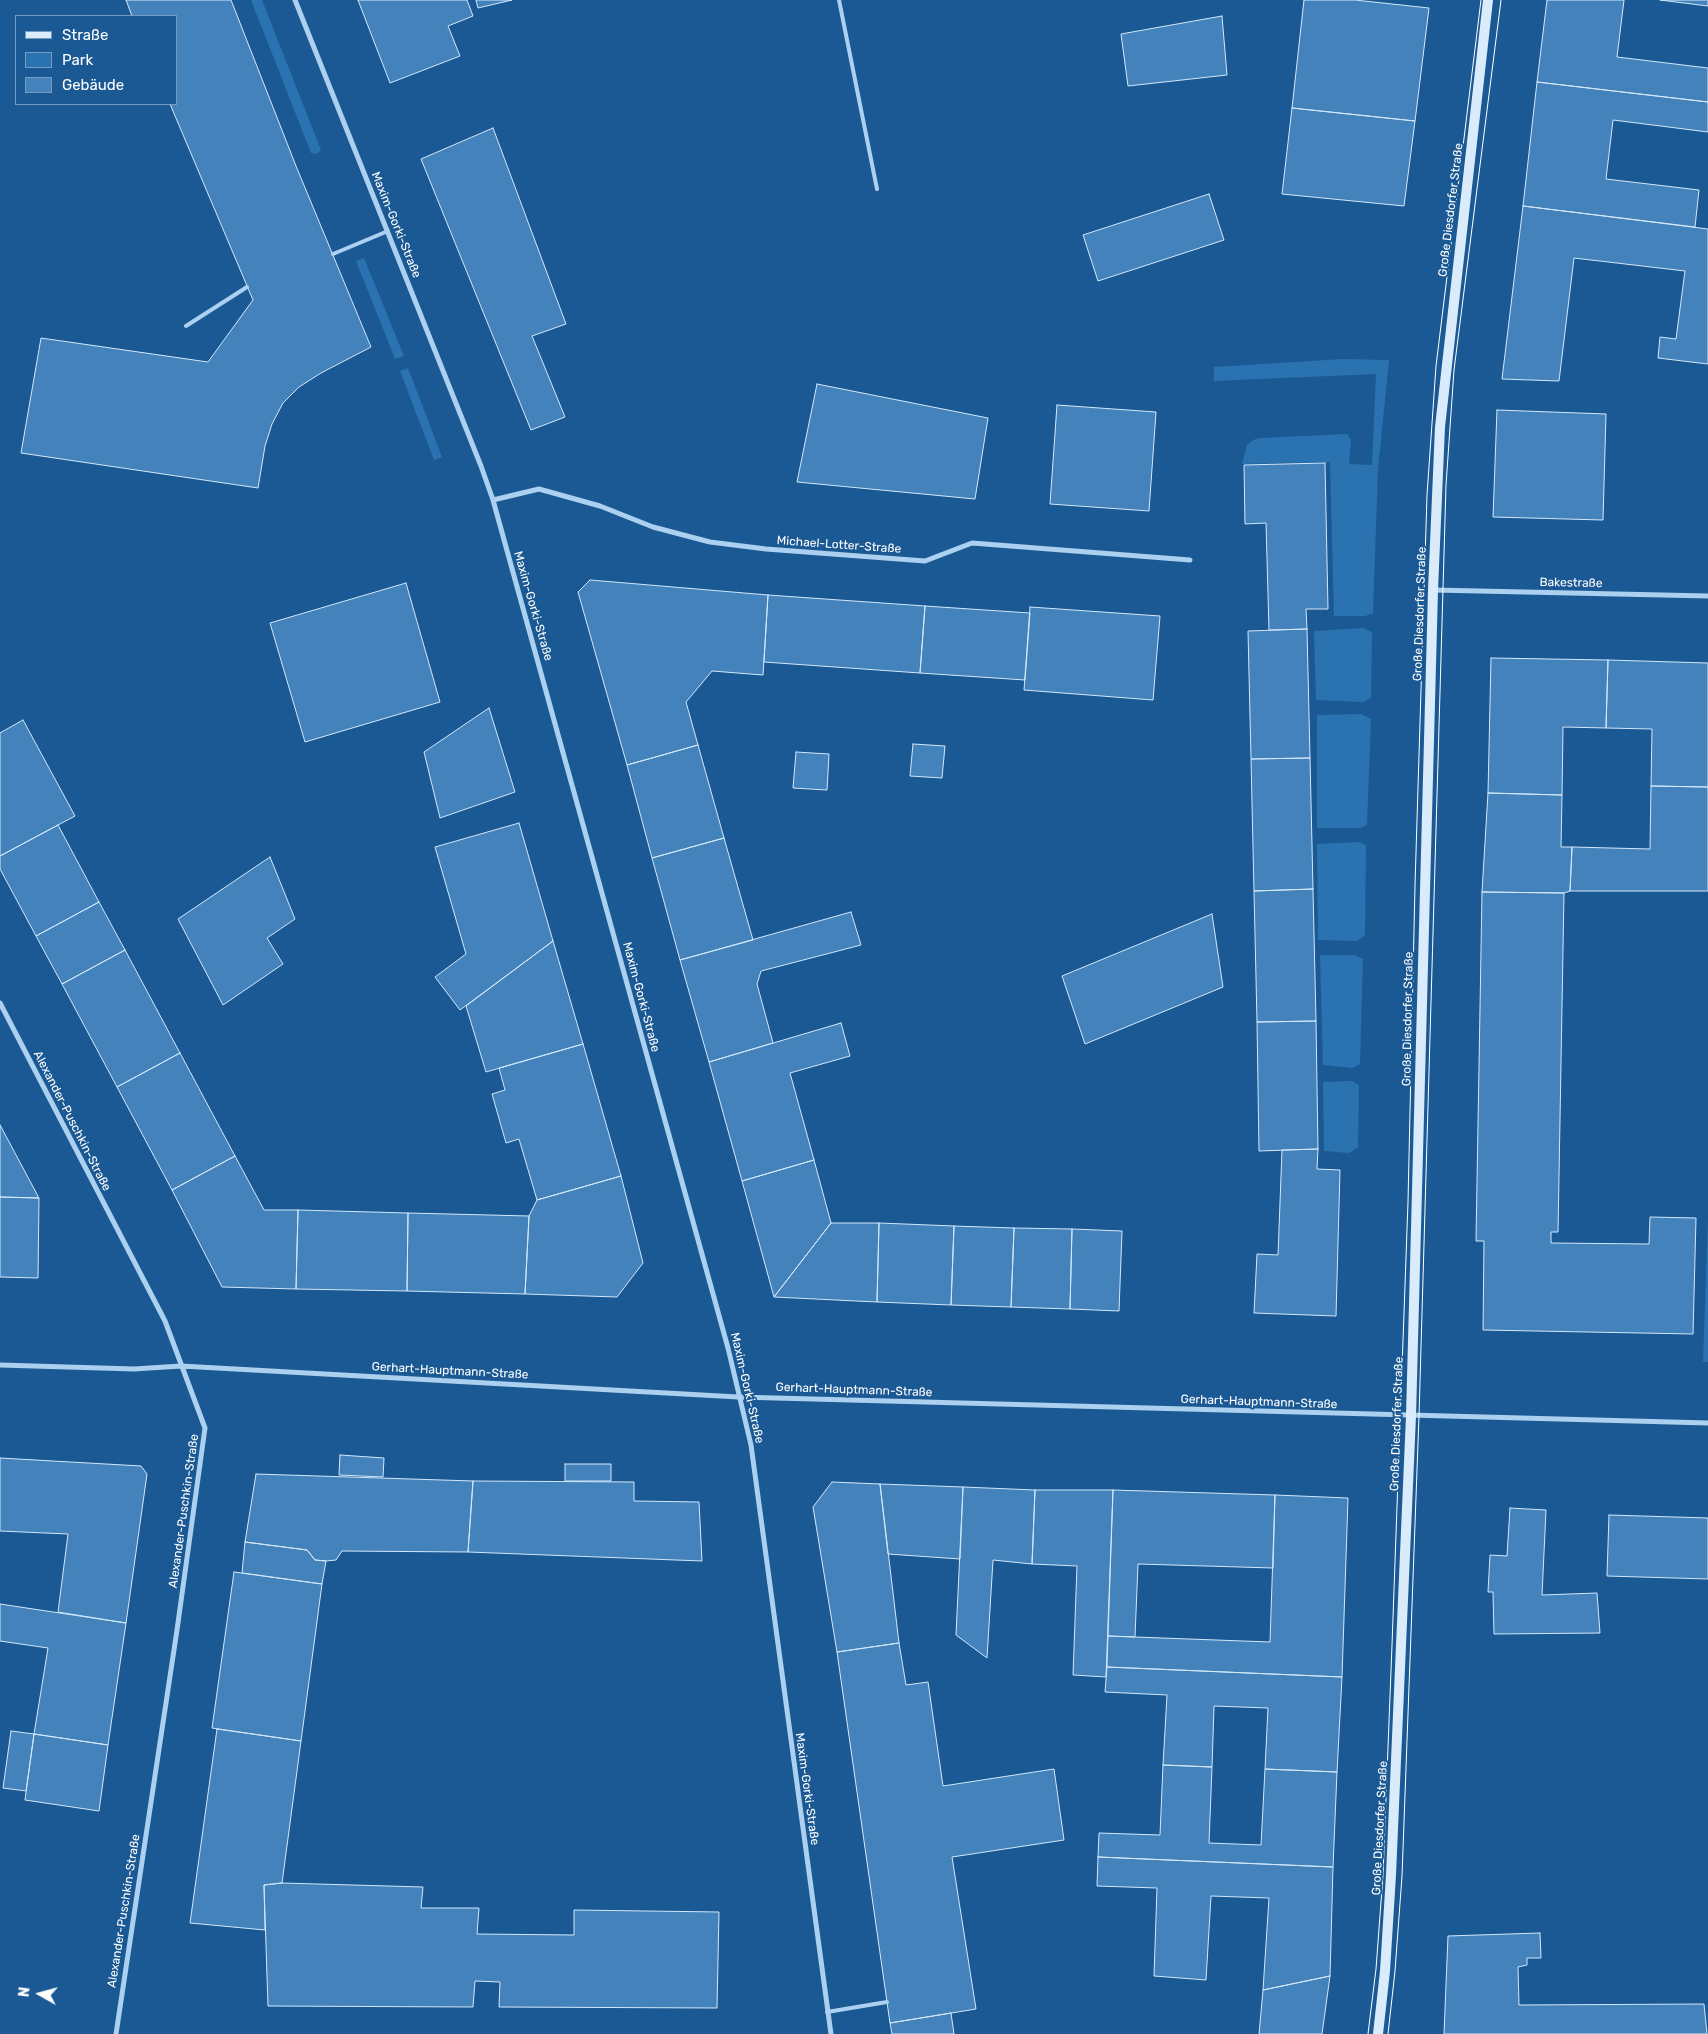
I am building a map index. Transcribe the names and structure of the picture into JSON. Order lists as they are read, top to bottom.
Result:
{
  "streets": {
    "street": [
      "Große Diesdorfer Straße",
      "Maxim-Gorki-Straße",
      "Michael-Lotter-Straße",
      "Bakestraße",
      "Alexander-Puschkin-Straße",
      "Gerhart-Hauptmann-Straße"
    ]
  },
  "crossings": [
    ["Große Diesdorfer Straße", "Bakestraße"],
    ["Große Diesdorfer Straße", "Gerhart-Hauptmann-Straße"],
    ["Maxim-Gorki-Straße", "Michael-Lotter-Straße"],
    ["Maxim-Gorki-Straße", "Gerhart-Hauptmann-Straße"],
    ["Alexander-Puschkin-Straße", "Gerhart-Hauptmann-Straße"]
  ],
  "legend": ["Straße", "Park", "Gebäude"],
  "north": "left"
}
